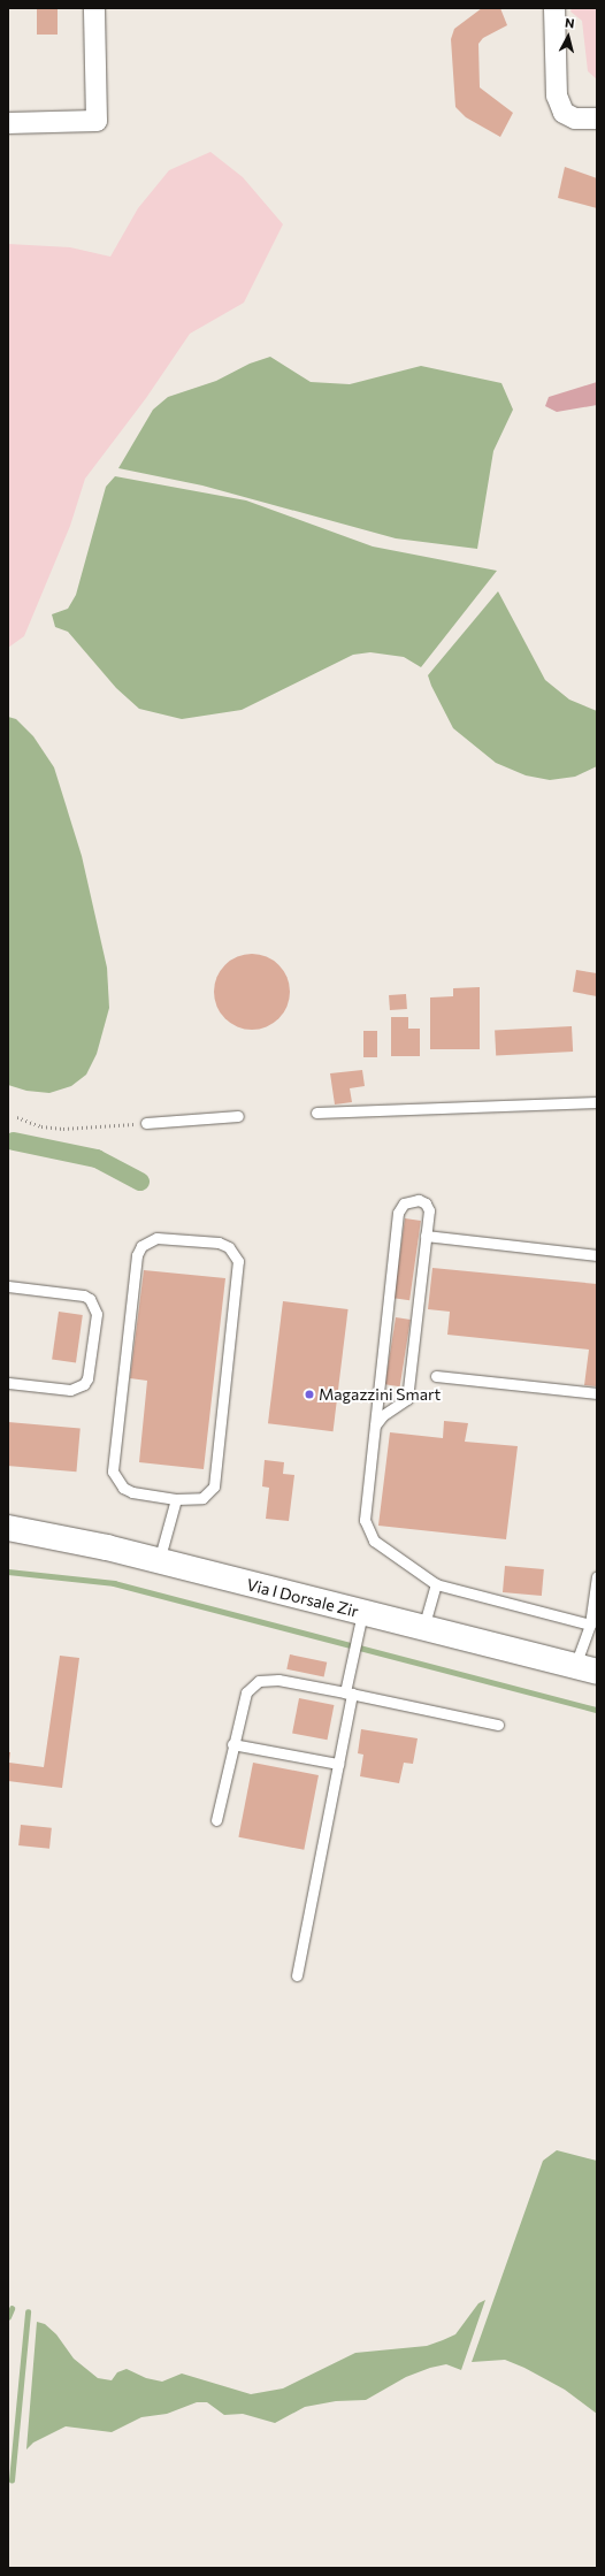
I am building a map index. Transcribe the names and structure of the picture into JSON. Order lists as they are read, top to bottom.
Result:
{
  "streets": {
    "main road": ["Via I Dorsale Zir"]
  },
  "places": ["Magazzini Smart"],
  "north": "top"
}
